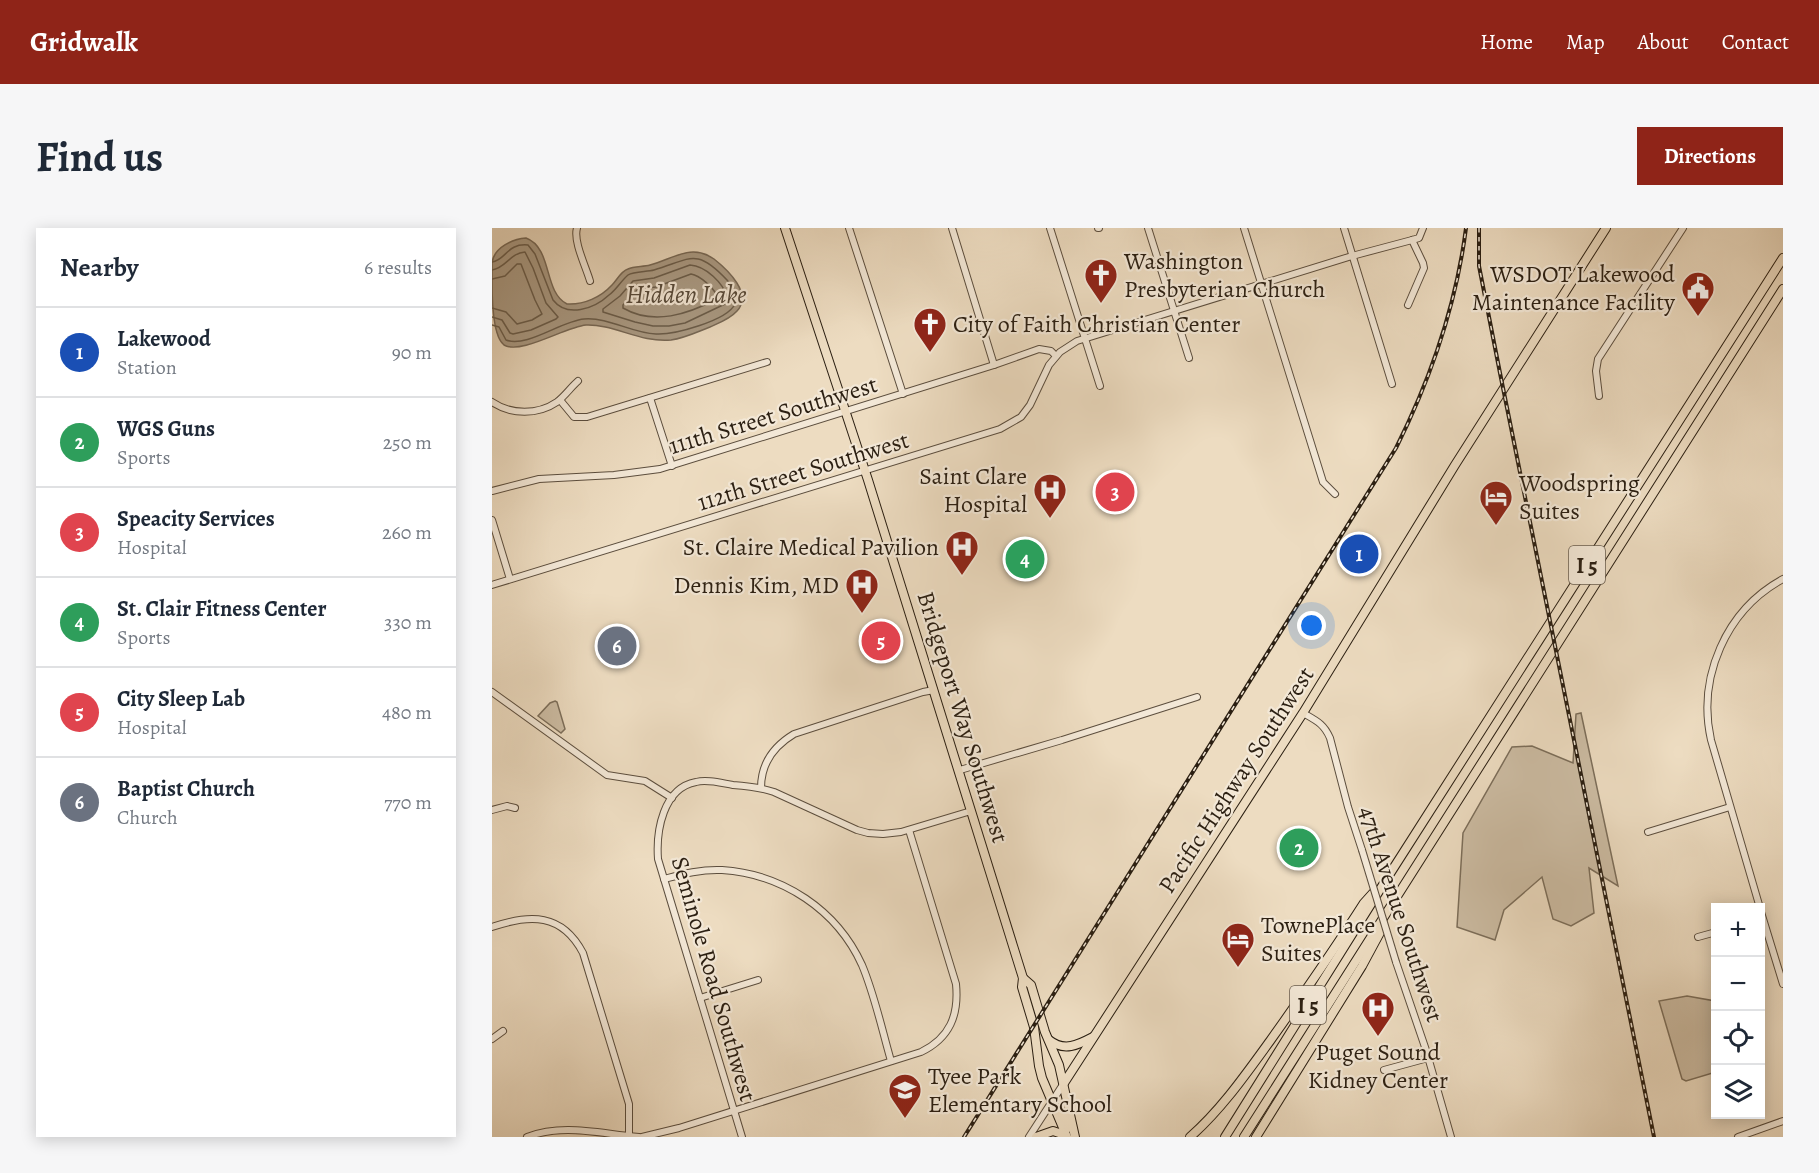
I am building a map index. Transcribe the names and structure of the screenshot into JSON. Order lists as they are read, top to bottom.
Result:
{
  "streets": {
    "highway": ["I 5"],
    "main road": ["Bridgeport Way Southwest", "Pacific Highway Southwest"],
    "street": [
      "111th Street Southwest",
      "112th Street Southwest",
      "47th Avenue Southwest",
      "Seminole Road Southwest"
    ]
  },
  "crossings": [
    ["111th Street Southwest", "112th Street Southwest"],
    ["111th Street Southwest", "Bridgeport Way Southwest"],
    ["112th Street Southwest", "Bridgeport Way Southwest"],
    ["Bridgeport Way Southwest", "Pacific Highway Southwest"],
    ["Pacific Highway Southwest", "47th Avenue Southwest"]
  ],
  "water": ["Hidden Lake"],
  "places": {
    "church": ["Washington Presbyterian Church", "City of Faith Christian Center"],
    "public building": ["WSDOT Lakewood Maintenance Facility"],
    "hospital": [
      "Saint Clare Hospital",
      "St. Claire Medical Pavilion",
      "Dennis Kim, MD",
      "Puget Sound Kidney Center"
    ],
    "hotel": ["Woodspring Suites", "TownePlace Suites"],
    "school or university": ["Tyee Park Elementary School"]
  },
  "page": {
    "header": "Gridwalk",
    "nav": [
      "Home",
      "Map",
      "About",
      "Contact"
    ],
    "buttons": "Directions",
    "title": "Find us",
    "heading": ["Nearby", "6 results"],
    "list": [
      {
        "mark": "1",
        "name": "Lakewood",
        "note": "Station",
        "value": "90 m"
      },
      {
        "mark": "2",
        "name": "WGS Guns",
        "note": "Sports",
        "value": "250 m"
      },
      {
        "mark": "3",
        "name": "Speacity Services",
        "note": "Hospital",
        "value": "260 m"
      },
      {
        "mark": "4",
        "name": "St. Clair Fitness Center",
        "note": "Sports",
        "value": "330 m"
      },
      {
        "mark": "5",
        "name": "City Sleep Lab",
        "note": "Hospital",
        "value": "480 m"
      },
      {
        "mark": "6",
        "name": "Baptist Church",
        "note": "Church",
        "value": "770 m"
      }
    ],
    "pins": [
      "3",
      "1",
      "4",
      "5",
      "6",
      "2"
    ],
    "map_buttons": ["+", "−"]
  }
}
